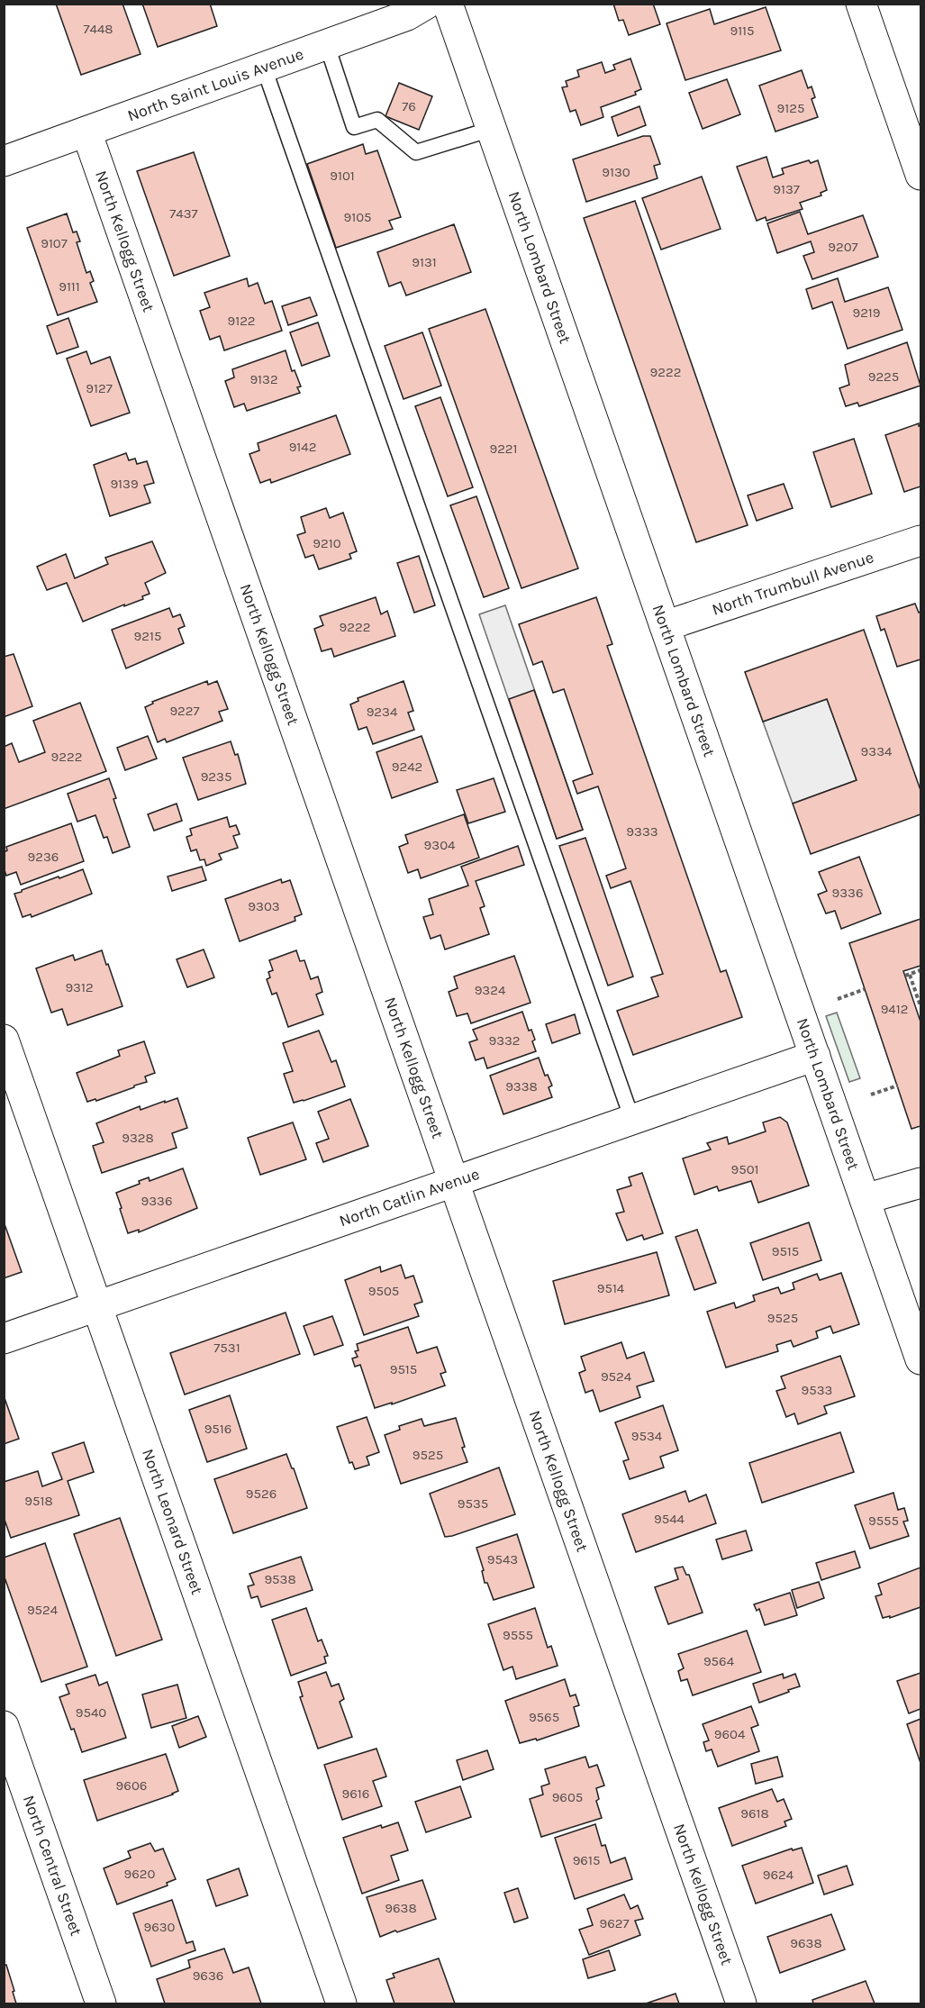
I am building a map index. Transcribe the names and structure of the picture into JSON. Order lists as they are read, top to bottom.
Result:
{
  "streets": {
    "street": [
      "North Saint Louis Avenue",
      "North Kellogg Street",
      "North Lombard Street",
      "North Trumbull Avenue",
      "North Catlin Avenue",
      "North Leonard Street",
      "North Central Street"
    ]
  },
  "crossings": [
    ["North Saint Louis Avenue", "North Kellogg Street"],
    ["North Kellogg Street", "North Catlin Avenue"],
    ["North Lombard Street", "North Trumbull Avenue"],
    ["North Lombard Street", "North Catlin Avenue"],
    ["North Catlin Avenue", "North Leonard Street"]
  ],
  "house_numbers": [
    "7448",
    "9115",
    "76",
    "9125",
    "9130",
    "9101",
    "9137",
    "7437",
    "9105",
    "9107",
    "9207",
    "9131",
    "9111",
    "9219",
    "9122",
    "9222",
    "9225",
    "9132",
    "9127",
    "9142",
    "9221",
    "9139",
    "9210",
    "9222",
    "9215",
    "9227",
    "9234",
    "9334",
    "9222",
    "9242",
    "9235",
    "9333",
    "9304",
    "9236",
    "9336",
    "9303",
    "9312",
    "9324",
    "9412",
    "9332",
    "9338",
    "9328",
    "9501",
    "9336",
    "9515",
    "9514",
    "9505",
    "9525",
    "7531",
    "9515",
    "9524",
    "9533",
    "9516",
    "9534",
    "9525",
    "9526",
    "9518",
    "9535",
    "9544",
    "9555",
    "9543",
    "9538",
    "9524",
    "9555",
    "9564",
    "9540",
    "9565",
    "9604",
    "9606",
    "9616",
    "9605",
    "9618",
    "9615",
    "9620",
    "9624",
    "9638",
    "9627",
    "9630",
    "9638",
    "9636"
  ]
}
